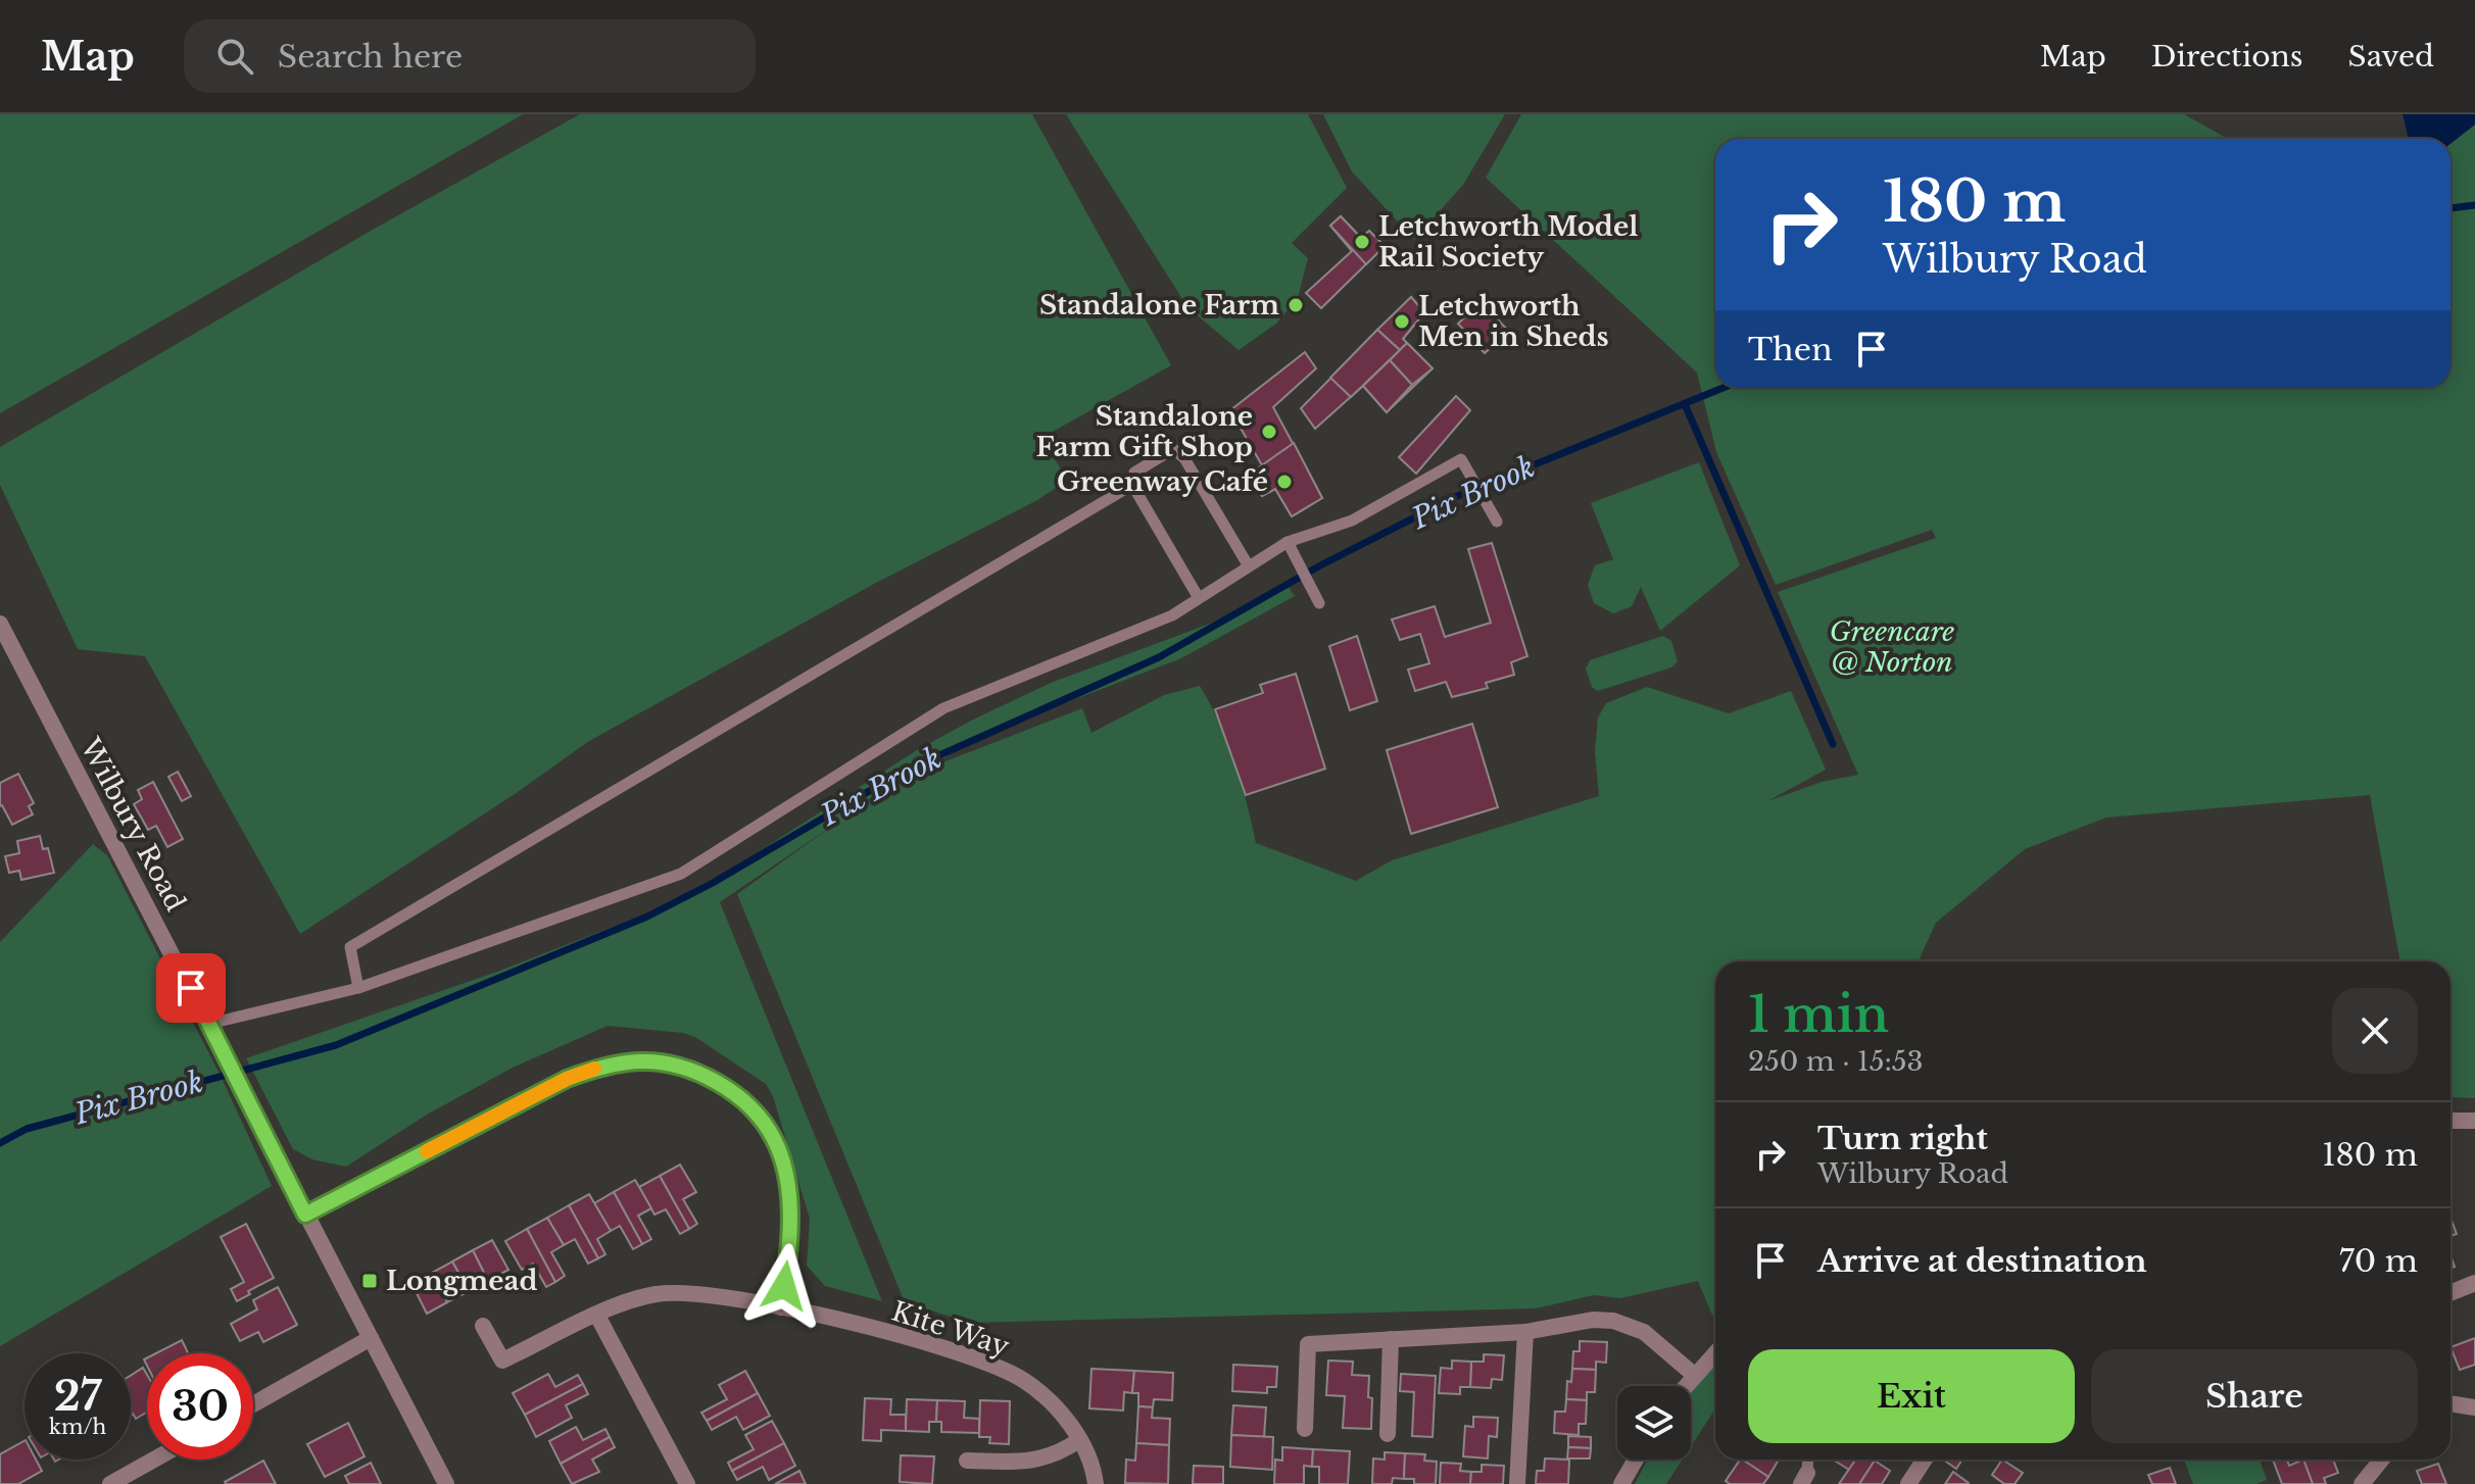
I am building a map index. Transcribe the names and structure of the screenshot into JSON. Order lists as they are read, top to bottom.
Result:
{
  "streets": {
    "street": ["Wilbury Road", "Kite Way"]
  },
  "water": ["Pix Brook"],
  "parks": ["Greencare @ Norton"],
  "places": {
    "other": [
      "Letchworth Model Rail Society",
      "Standalone Farm",
      "Letchworth Men in Sheds",
      "Standalone Farm Gift Shop",
      "Greenway Café"
    ],
    "transit": ["Longmead"]
  },
  "page": {
    "header": "Map",
    "search": "Search here",
    "nav": ["Map", "Directions", "Saved"],
    "turn": ["180 m", "Wilbury Road"],
    "then": "Then",
    "heading": ["1 min", "250 m · 15:53"],
    "list": [
      {
        "name": "Turn right",
        "note": "Wilbury Road",
        "value": "180 m"
      },
      {
        "name": "Arrive at destination",
        "value": "70 m"
      }
    ],
    "buttons": ["Exit", "Share"],
    "speed": "27 km/h",
    "limit": "30"
  }
}
